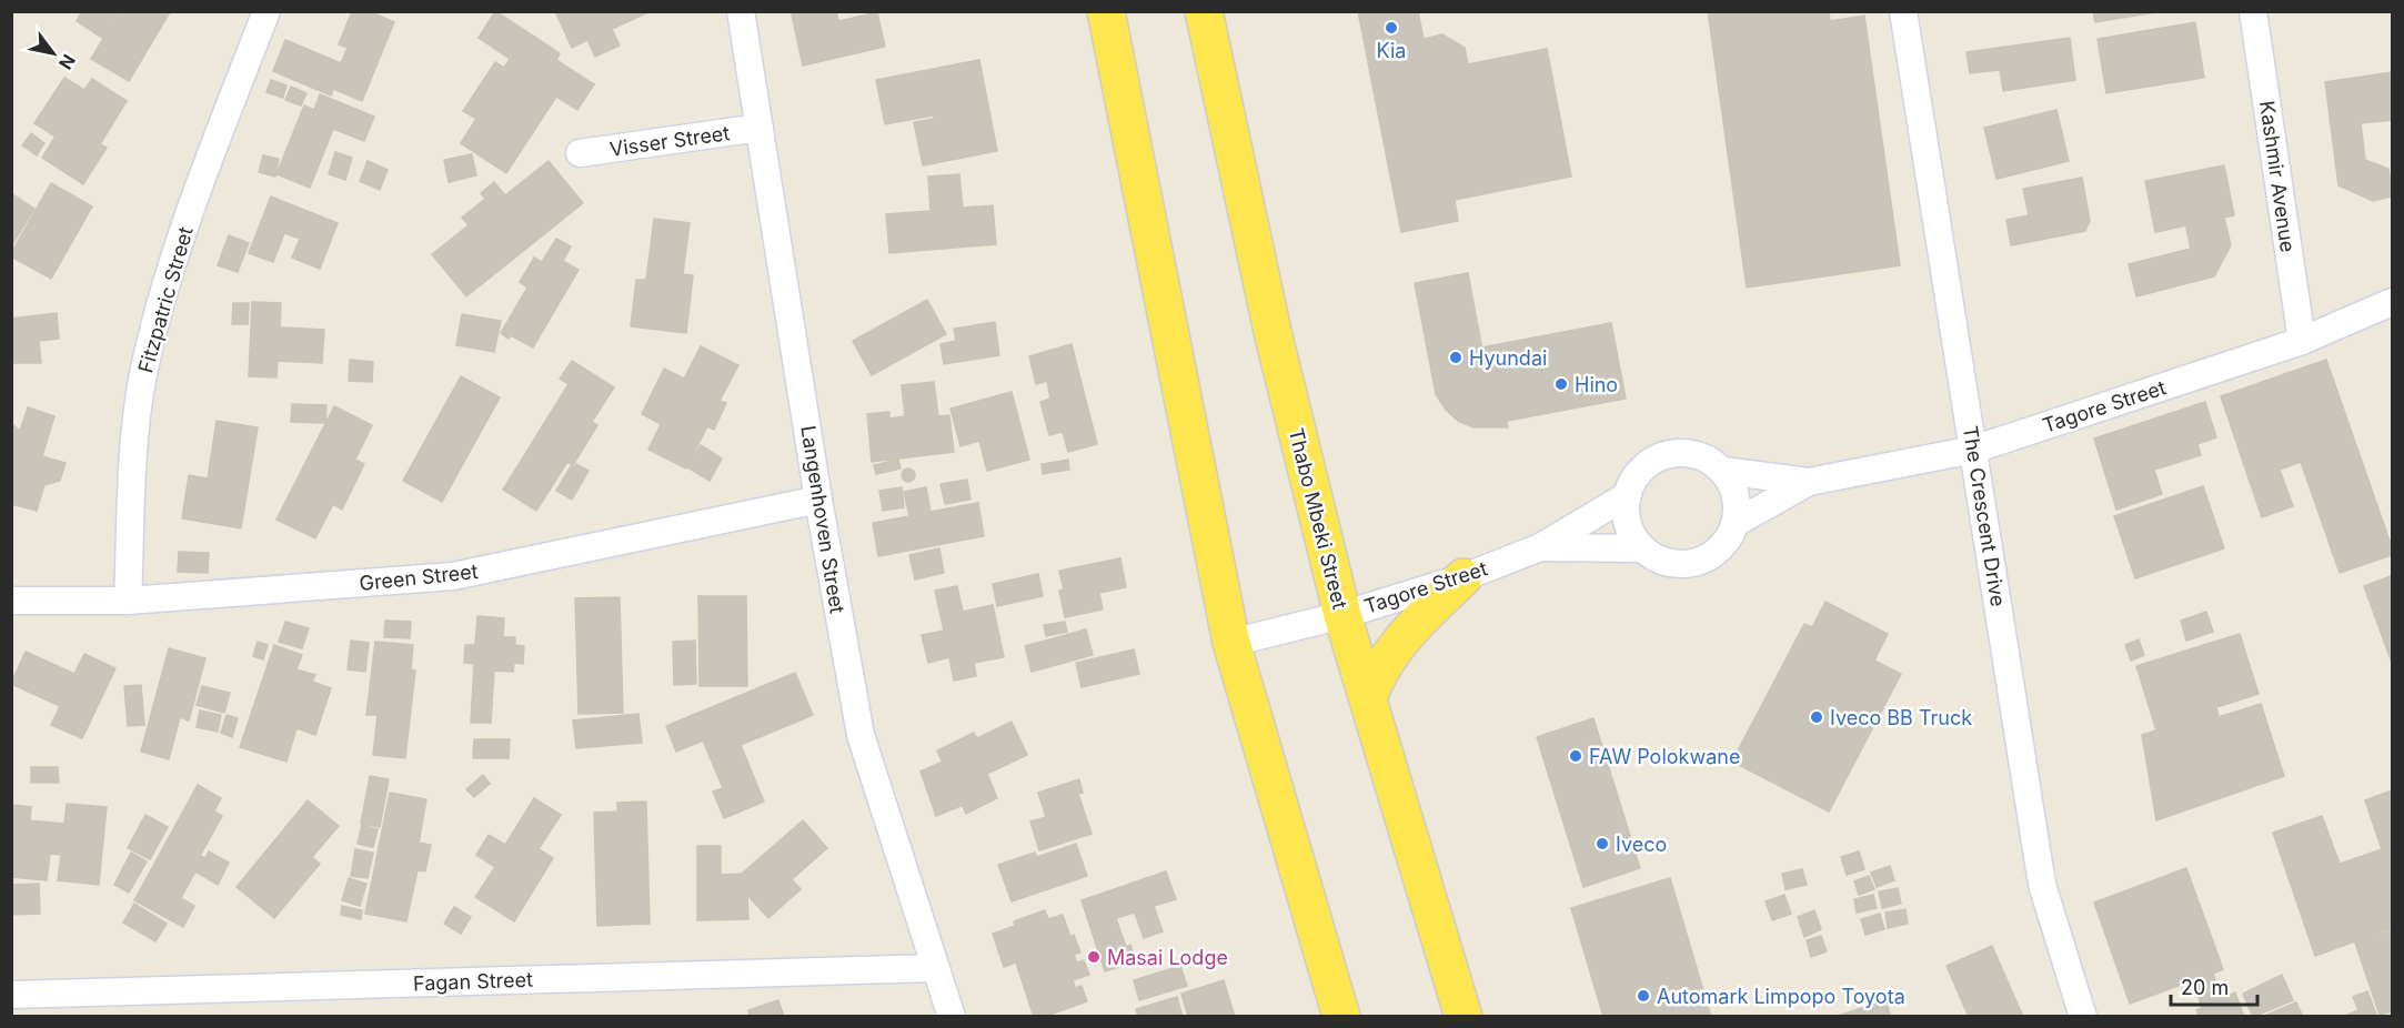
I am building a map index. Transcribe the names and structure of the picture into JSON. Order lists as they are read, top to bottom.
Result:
{
  "streets": {
    "main road": ["Thabo Mbeki Street"],
    "street": [
      "Visser Street",
      "Kashmir Avenue",
      "Fitzpatric Street",
      "Tagore Street",
      "The Crescent Drive",
      "Langenhoven Street",
      "Green Street",
      "Fagan Street"
    ]
  },
  "crossings": [
    ["Visser Street", "Langenhoven Street"],
    ["Kashmir Avenue", "Tagore Street"],
    ["Fitzpatric Street", "Green Street"],
    ["Tagore Street", "The Crescent Drive"],
    ["Tagore Street", "Thabo Mbeki Street"],
    ["Langenhoven Street", "Green Street"],
    ["Langenhoven Street", "Fagan Street"]
  ],
  "places": [
    "Kia",
    "Hyundai",
    "Hino",
    "Iveco BB Truck",
    "FAW Polokwane",
    "Iveco",
    "Masai Lodge",
    "Automark Limpopo Toyota"
  ],
  "scale_bar": "20 m",
  "north": "bottom right"
}
